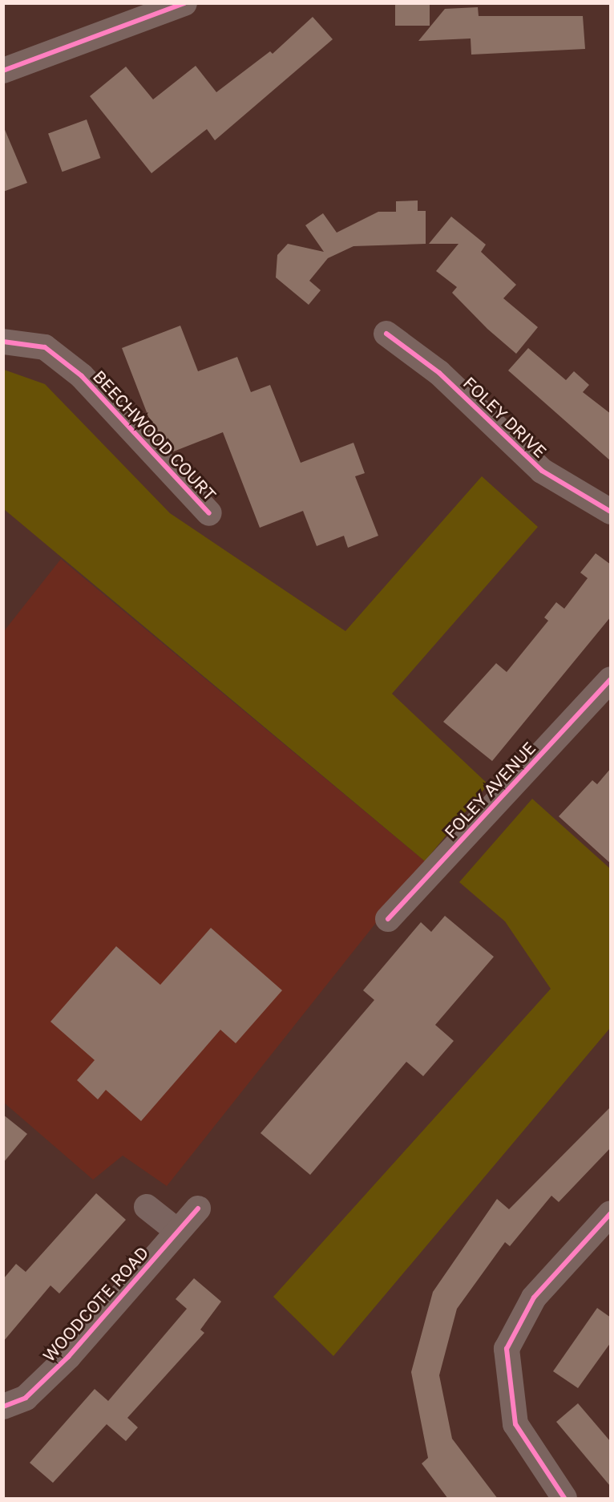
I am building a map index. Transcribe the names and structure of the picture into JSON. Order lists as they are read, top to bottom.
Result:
{
  "streets": {
    "street": [
      "FOLEY DRIVE",
      "BEECHWOOD COURT",
      "FOLEY AVENUE",
      "WOODCOTE ROAD"
    ]
  }
}
